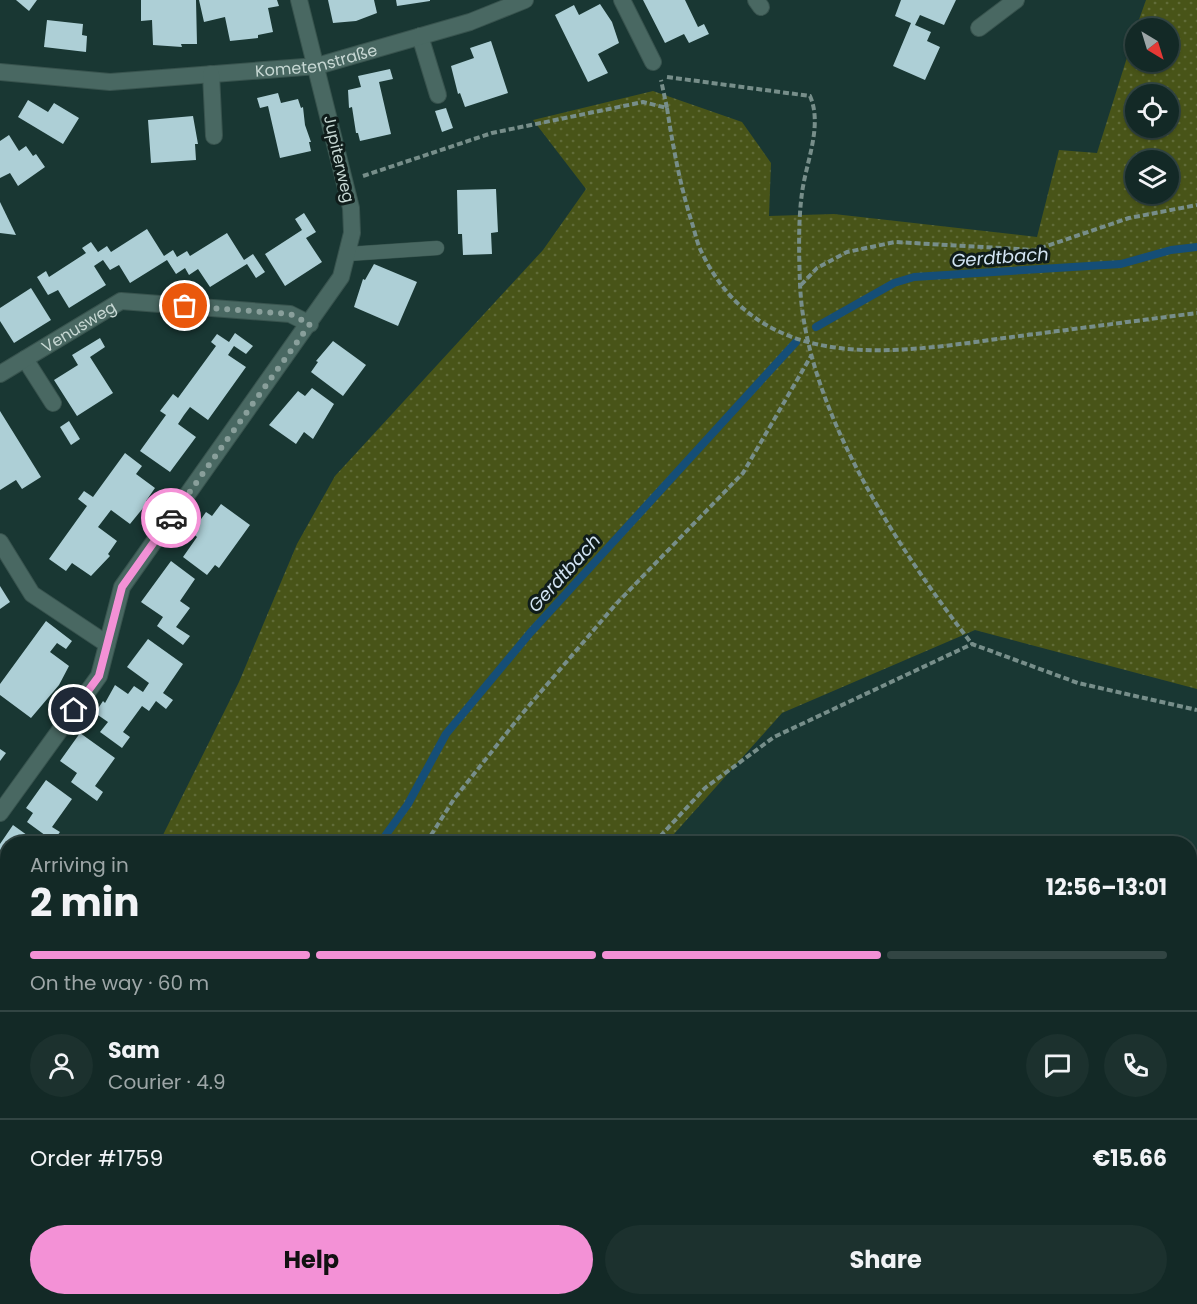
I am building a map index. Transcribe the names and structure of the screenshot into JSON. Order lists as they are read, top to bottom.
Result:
{
  "streets": {
    "street": ["Kometenstraße", "Jupiterweg", "Venusweg"]
  },
  "crossings": [
    ["Kometenstraße", "Jupiterweg"],
    ["Jupiterweg", "Venusweg"]
  ],
  "water": ["Gerdtbach"],
  "north": "bottom right",
  "page": {
    "heading": ["2 min", "Arriving in", "12:56–13:01"],
    "panel": [
      "Sam",
      "Courier · 4.9",
      "Order #1759",
      "€15.66"
    ],
    "bar": "On the way · 60 m",
    "buttons": ["Help", "Share"]
  }
}
